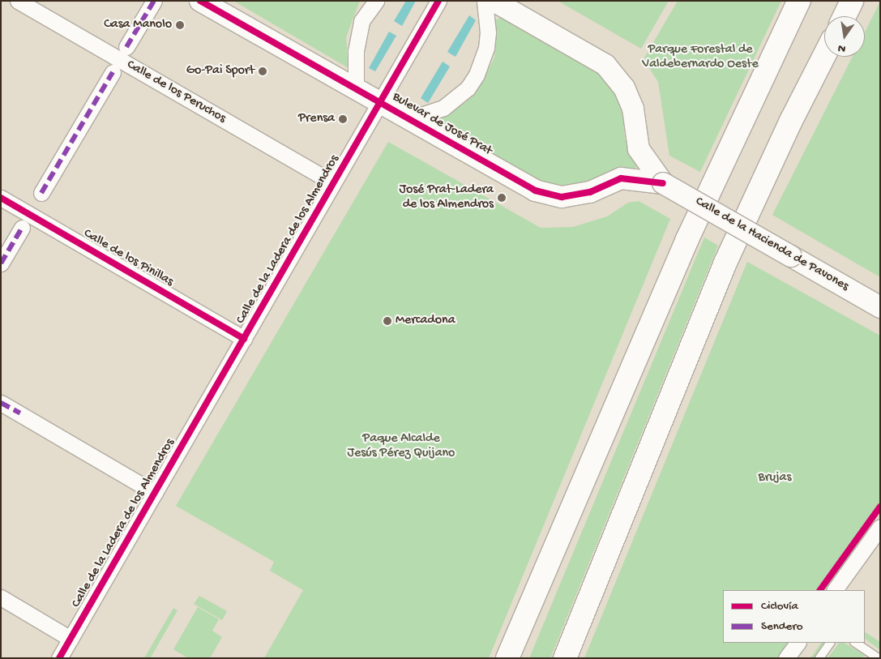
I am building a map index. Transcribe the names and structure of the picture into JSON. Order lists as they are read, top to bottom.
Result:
{
  "streets": {
    "street": [
      "Calle de los Peruchos",
      "Bulevar de José Prat",
      "Calle de la Ladera de los Almendros",
      "Calle de la Hacienda de Pavones",
      "Calle de los Pinillas"
    ]
  },
  "crossings": [
    ["Calle de los Peruchos", "Calle de la Ladera de los Almendros"],
    ["Bulevar de José Prat", "Calle de la Ladera de los Almendros"],
    ["Bulevar de José Prat", "Calle de la Hacienda de Pavones"],
    ["Calle de la Ladera de los Almendros", "Calle de los Pinillas"]
  ],
  "parks": ["Parque Forestal de Valdebernardo Oeste", "Paque Alcalde Jesús Pérez Quijano", "Brujas"],
  "places": [
    "Casa Manolo",
    "Go-Pai Sport",
    "Prensa",
    "José Prat-Ladera de los Almendros",
    "Mercadona"
  ],
  "legend": ["Ciclovía", "Sendero"],
  "north": "bottom"
}
